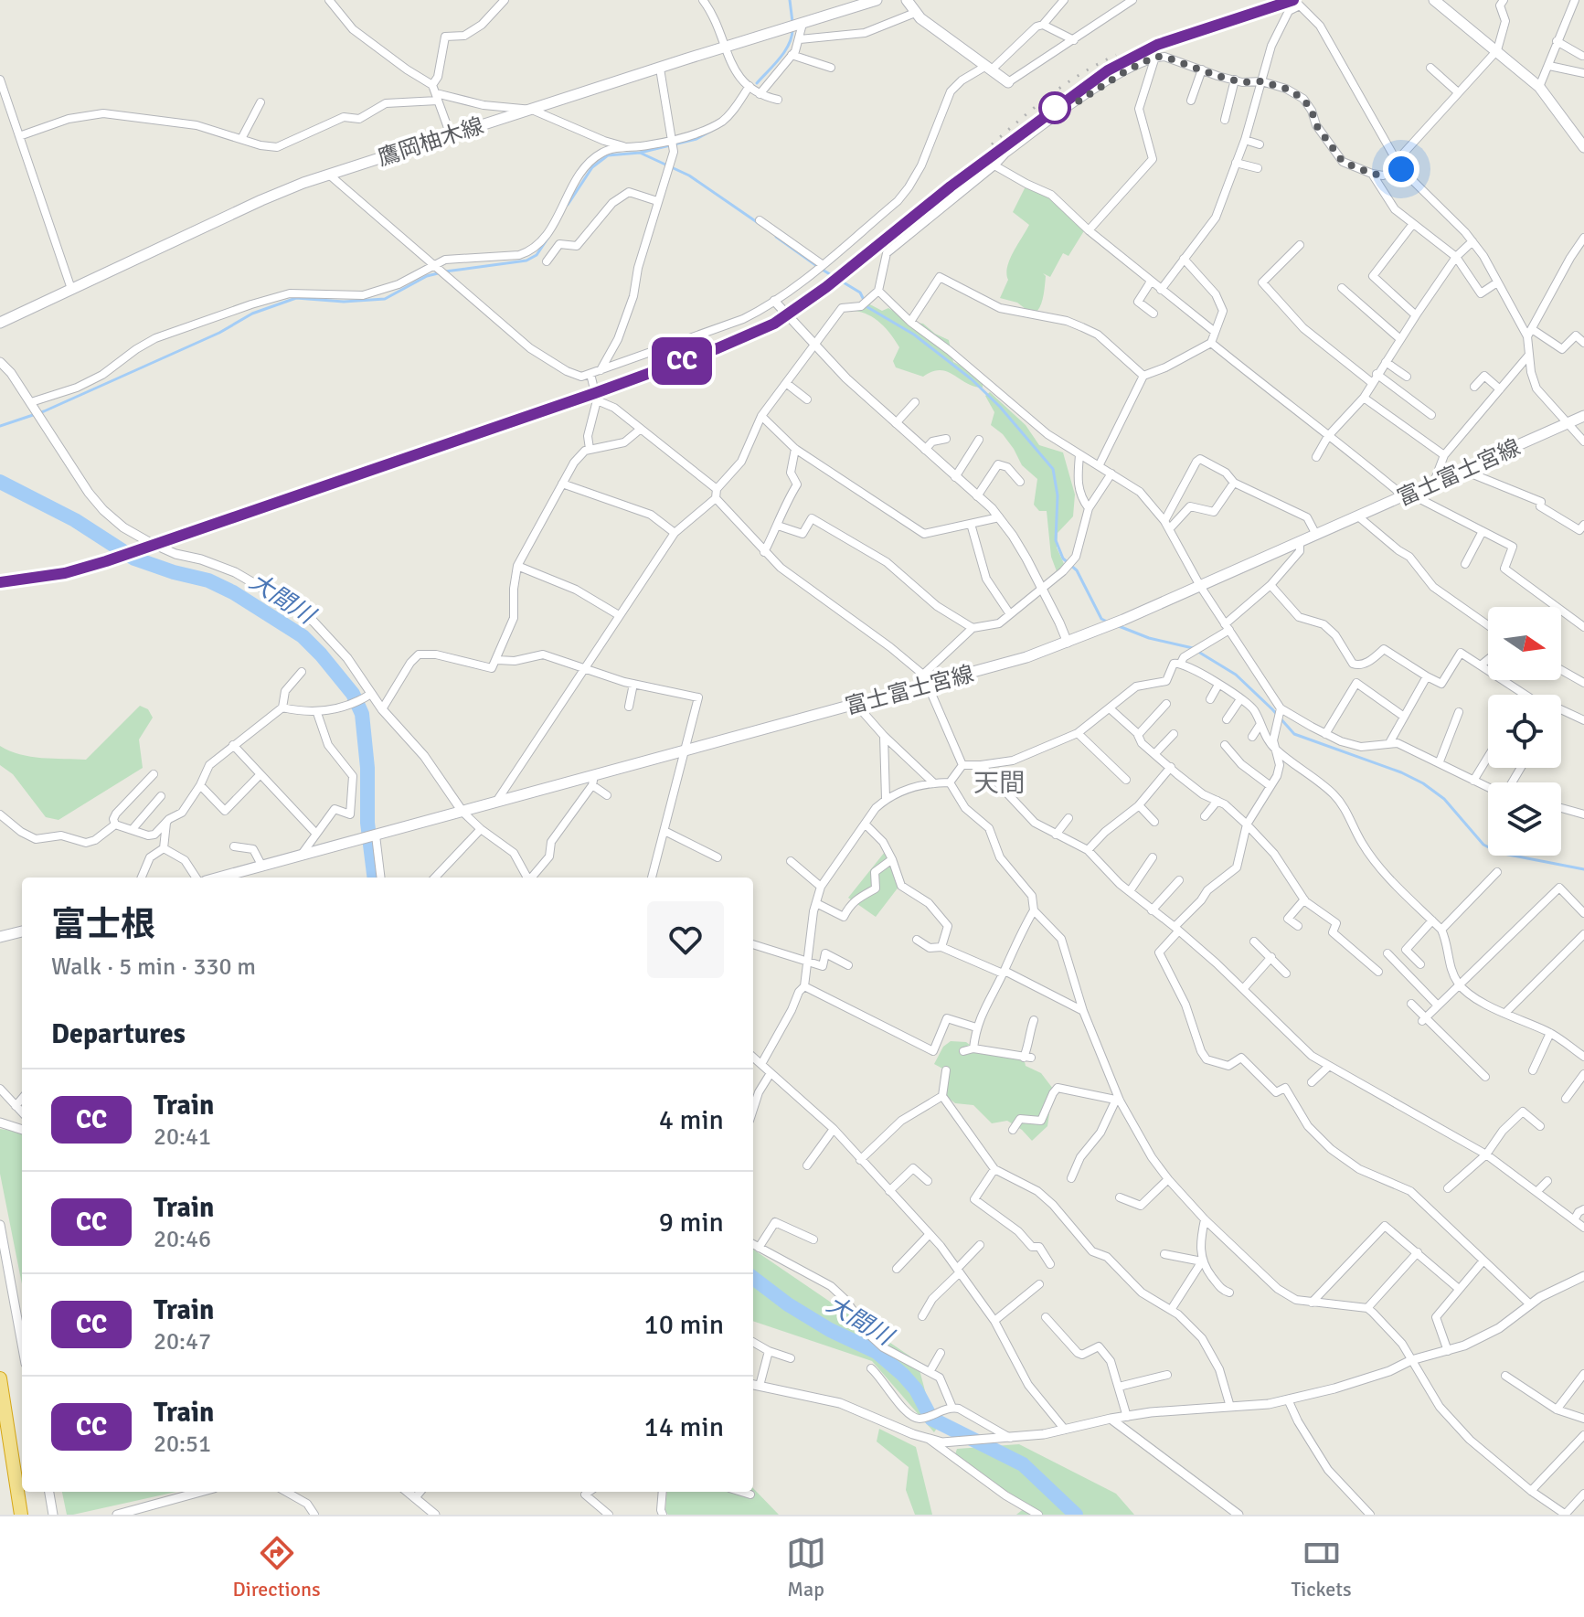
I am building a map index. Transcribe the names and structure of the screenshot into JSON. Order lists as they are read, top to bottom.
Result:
{
  "streets": {
    "main road": ["鷹岡柚木線", "富士富士宮線"]
  },
  "districts": ["天間"],
  "water": ["大間川"],
  "north": "right",
  "page": {
    "on_map": "CC",
    "heading": [
      ["富士根", "Walk · 5 min · 330 m"],
      "Departures"
    ],
    "list": [
      {
        "mark": "CC",
        "name": "Train",
        "note": "20:41",
        "value": "4 min"
      },
      {
        "mark": "CC",
        "name": "Train",
        "note": "20:46",
        "value": "9 min"
      },
      {
        "mark": "CC",
        "name": "Train",
        "note": "20:47",
        "value": "10 min"
      },
      {
        "mark": "CC",
        "name": "Train",
        "note": "20:51",
        "value": "14 min"
      }
    ],
    "tabs": ["Directions", "Map", "Tickets"]
  }
}
